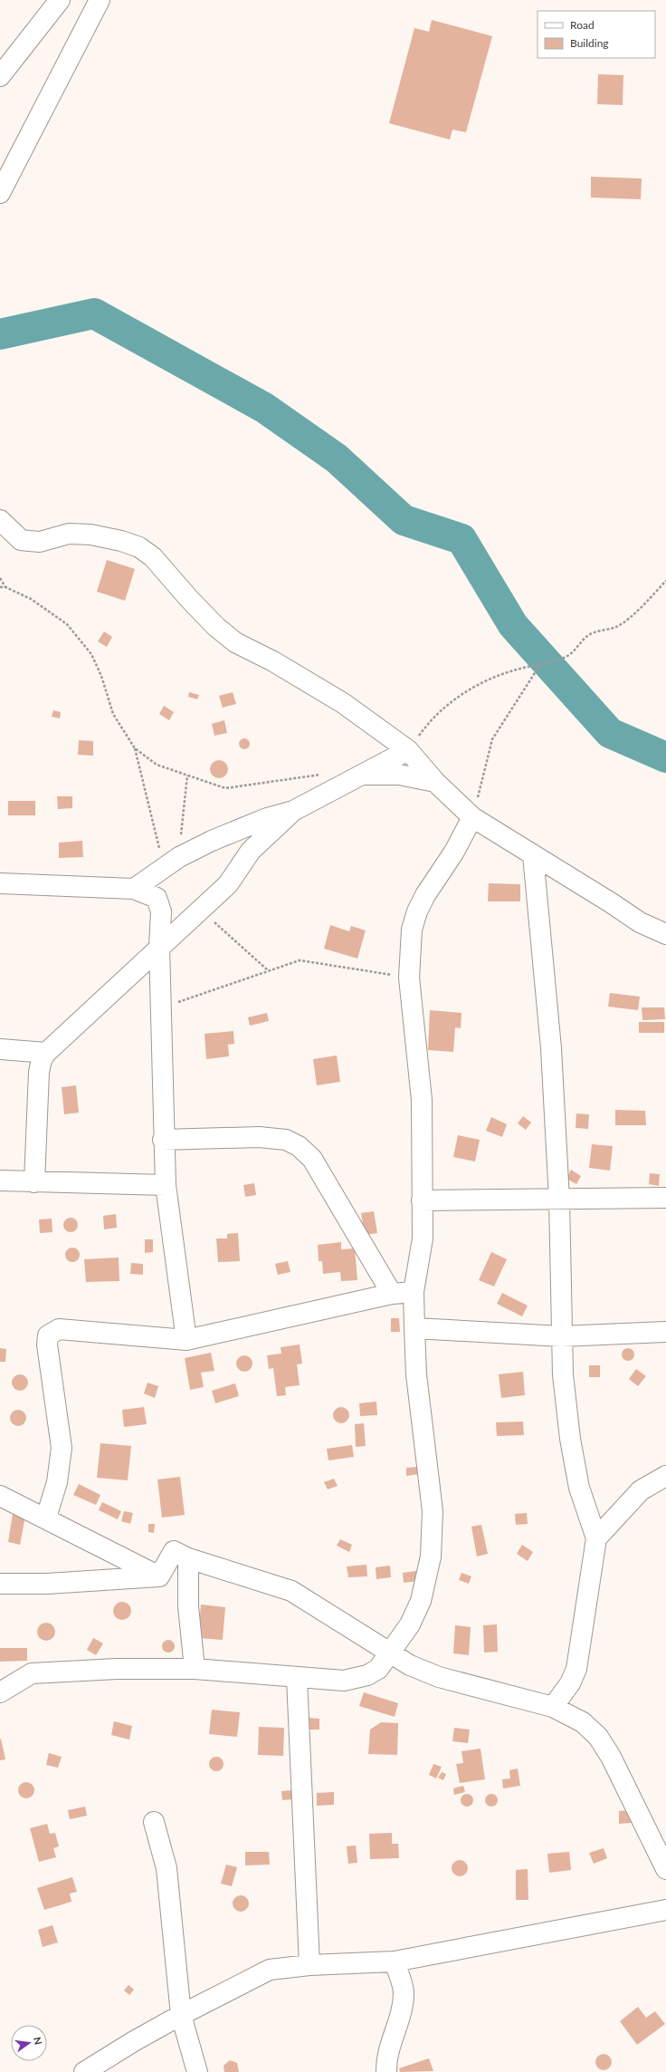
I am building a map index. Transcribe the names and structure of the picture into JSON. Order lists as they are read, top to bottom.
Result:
{
  "legend": ["Road", "Building"],
  "north": "right"
}
